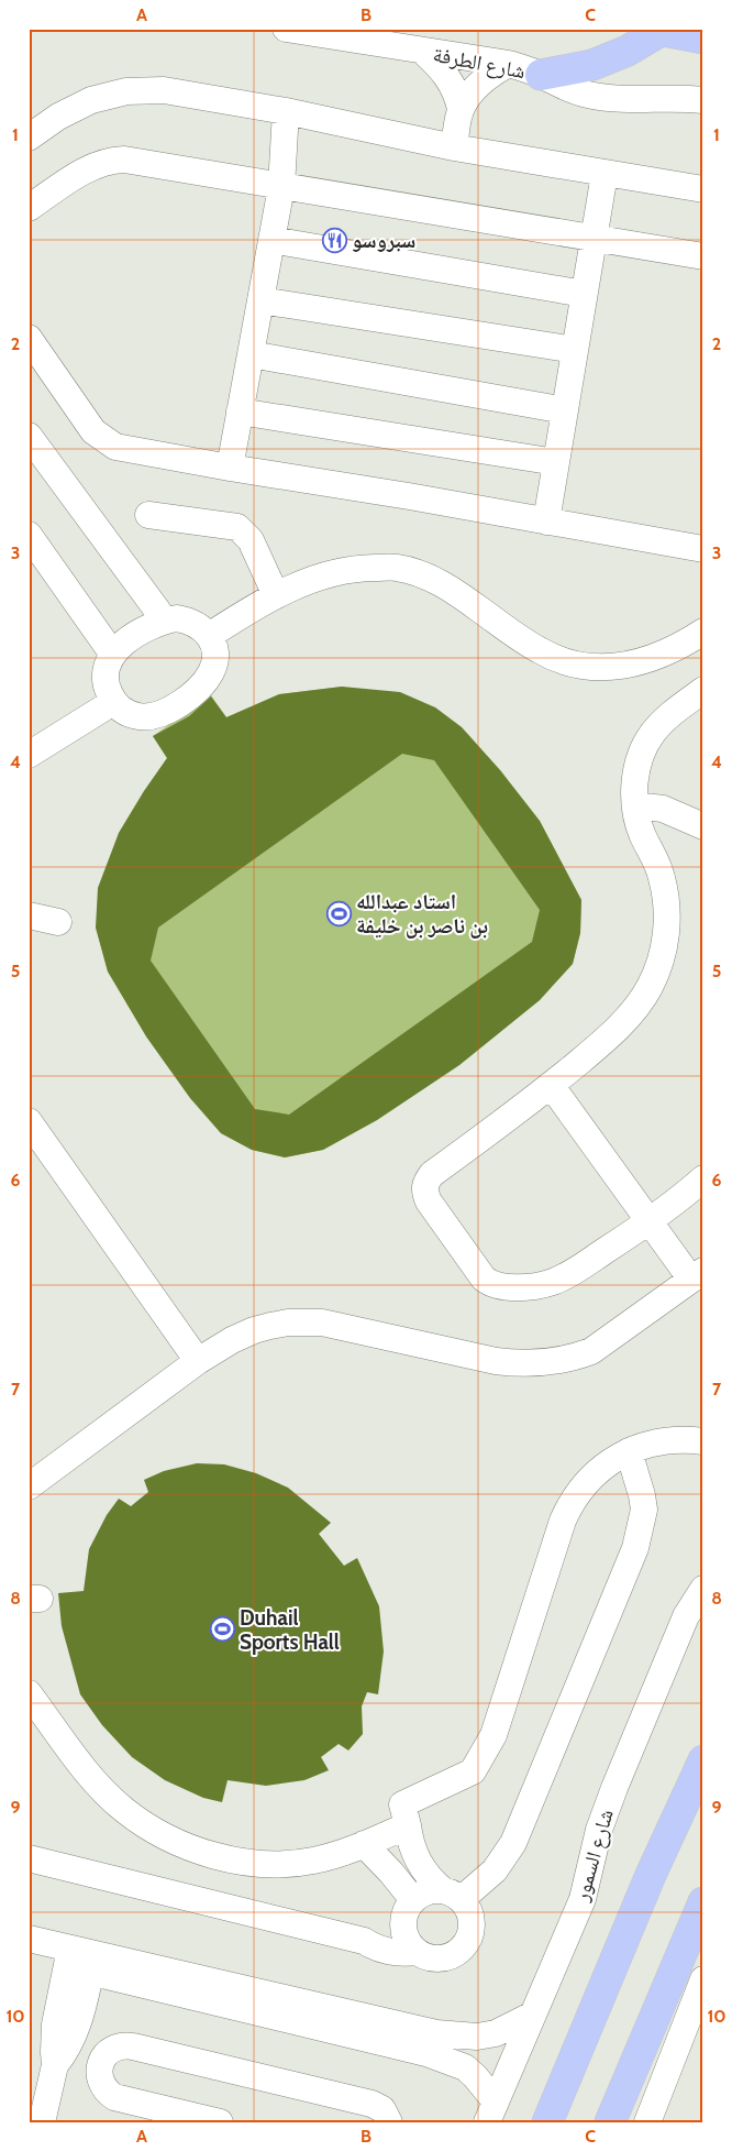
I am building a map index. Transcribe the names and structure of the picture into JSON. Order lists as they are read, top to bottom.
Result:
{
  "streets": {
    "street": ["شارع الطرفة", "شارع السمور"]
  },
  "places": {
    "restaurant": ["سبروسو"],
    "sports": ["استاد عبدالله بن ناصر بن خليفة", "Duhail Sports Hall"]
  },
  "grid": {
    "columns": ["A", "B", "C"],
    "rows": [
      "1",
      "2",
      "3",
      "4",
      "5",
      "6",
      "7",
      "8",
      "9",
      "10"
    ]
  }
}
